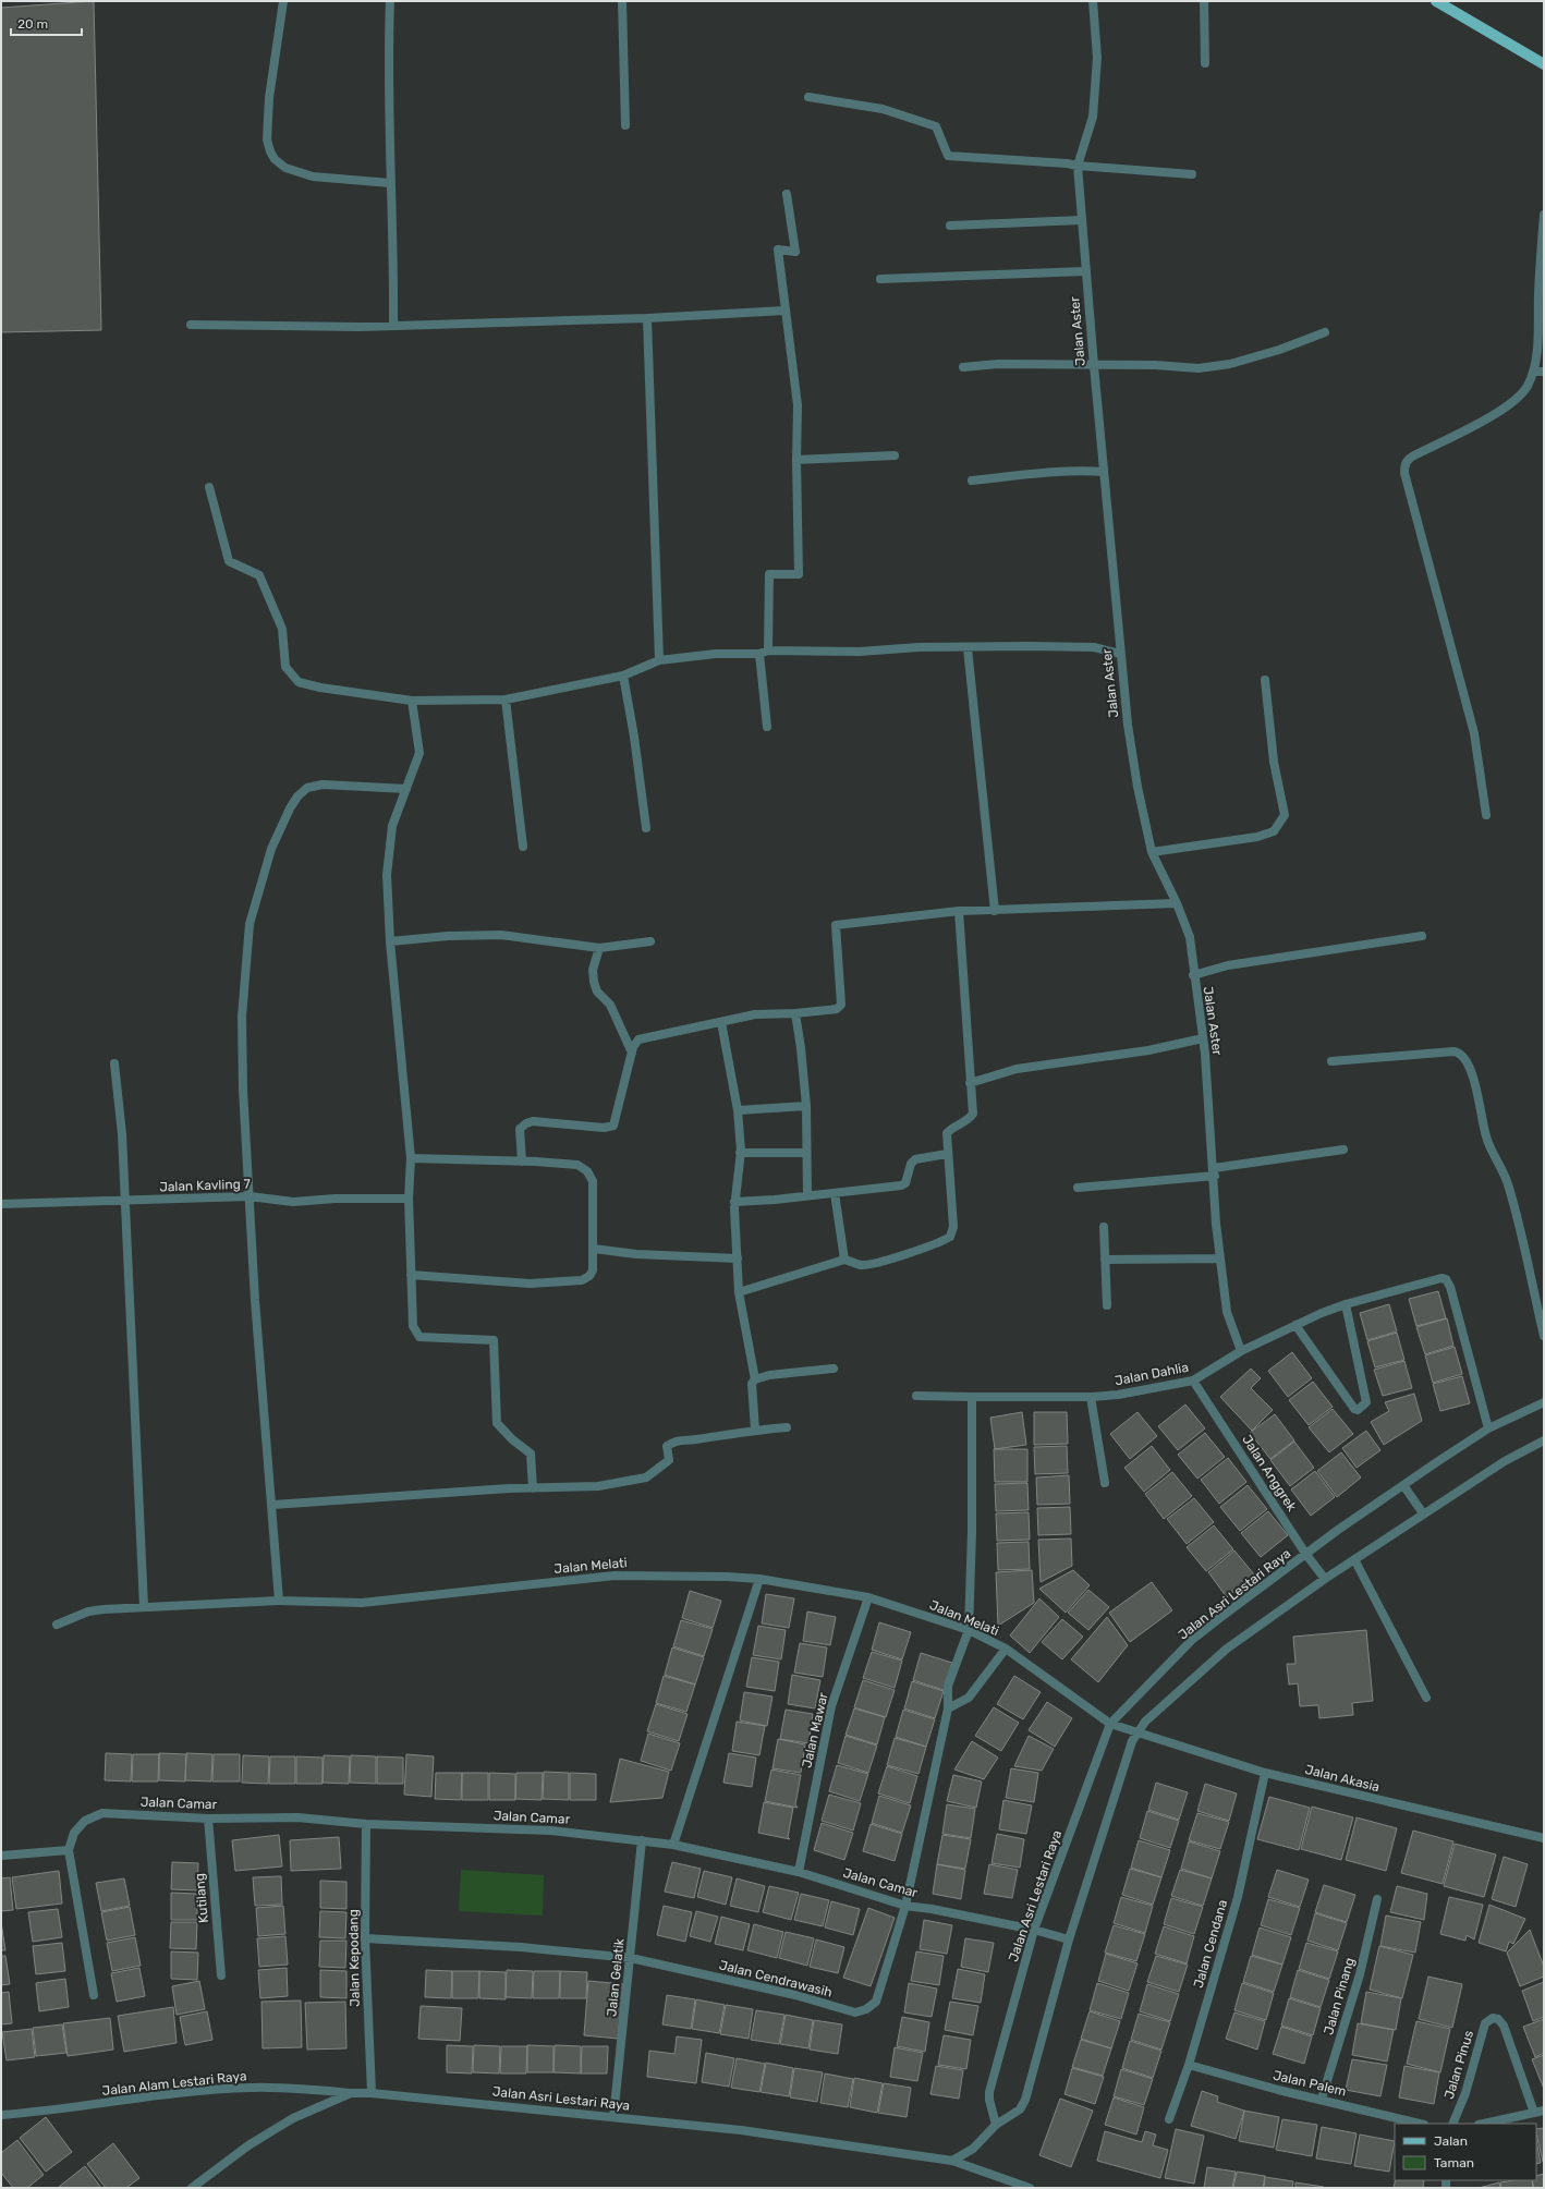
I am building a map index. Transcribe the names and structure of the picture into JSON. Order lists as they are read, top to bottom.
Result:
{
  "streets": {
    "street": [
      "Jalan Aster",
      "Jalan Kavling 7",
      "Jalan Dahlia",
      "Jalan Anggrek",
      "Jalan Melati",
      "Jalan Asri Lestari Raya",
      "Jalan Mawar",
      "Jalan Akasia",
      "Jalan Camar",
      "Kutilang",
      "Jalan Cendana",
      "Jalan Kepodang",
      "Jalan Gelatik",
      "Jalan Cendrawasih",
      "Jalan Pinang",
      "Jalan Pinus",
      "Jalan Alam Lestari Raya",
      "Jalan Palem"
    ]
  },
  "crossings": [
    ["Jalan Aster", "Jalan Dahlia"],
    ["Jalan Dahlia", "Jalan Anggrek"],
    ["Jalan Dahlia", "Jalan Asri Lestari Raya"],
    ["Jalan Anggrek", "Jalan Asri Lestari Raya"],
    ["Jalan Melati", "Jalan Asri Lestari Raya"],
    ["Jalan Melati", "Jalan Mawar"],
    ["Jalan Melati", "Jalan Akasia"],
    ["Jalan Melati", "Jalan Cendrawasih"],
    ["Jalan Asri Lestari Raya", "Jalan Camar"],
    ["Jalan Asri Lestari Raya", "Jalan Kepodang"],
    ["Jalan Asri Lestari Raya", "Jalan Gelatik"],
    ["Jalan Asri Lestari Raya", "Jalan Alam Lestari Raya"],
    ["Jalan Mawar", "Jalan Camar"],
    ["Jalan Akasia", "Jalan Cendana"],
    ["Jalan Camar", "Kutilang"],
    ["Jalan Camar", "Jalan Kepodang"],
    ["Jalan Camar", "Jalan Gelatik"],
    ["Jalan Camar", "Jalan Cendrawasih"],
    ["Jalan Cendana", "Jalan Palem"],
    ["Jalan Kepodang", "Jalan Cendrawasih"],
    ["Jalan Gelatik", "Jalan Cendrawasih"],
    ["Jalan Pinang", "Jalan Palem"]
  ],
  "legend": ["Jalan", "Taman"],
  "scale_bar": "20 m"
}
